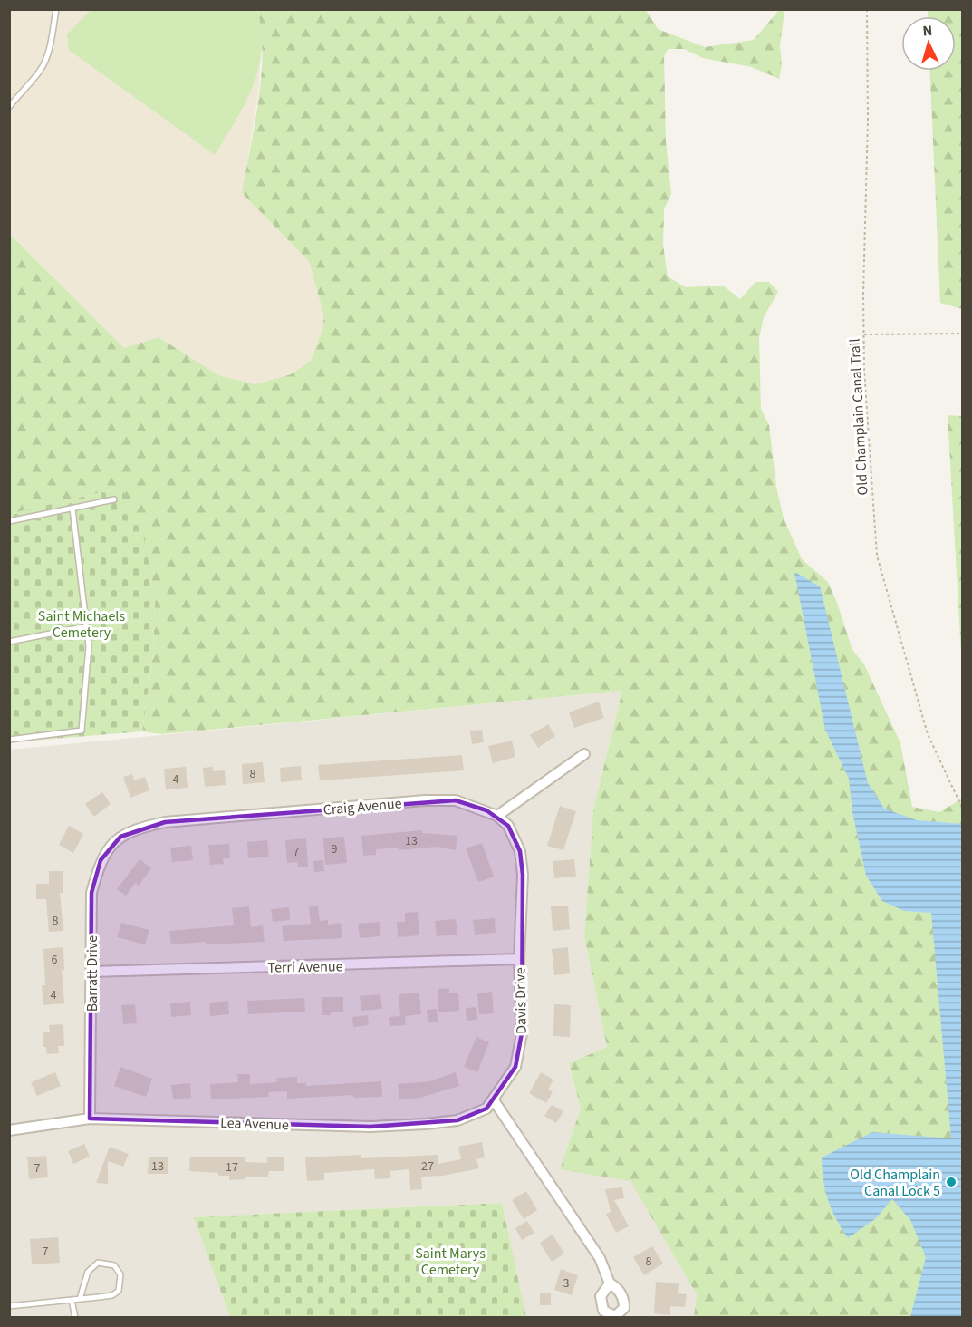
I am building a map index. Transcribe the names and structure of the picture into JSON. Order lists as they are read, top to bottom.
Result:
{
  "streets": {
    "street": [
      "Craig Avenue",
      "Terri Avenue",
      "Barratt Drive",
      "Davis Drive",
      "Lea Avenue"
    ],
    "path": ["Old Champlain Canal Trail"]
  },
  "crossings": [
    ["Craig Avenue", "Barratt Drive"],
    ["Craig Avenue", "Davis Drive"],
    ["Terri Avenue", "Barratt Drive"],
    ["Terri Avenue", "Davis Drive"],
    ["Barratt Drive", "Lea Avenue"],
    ["Davis Drive", "Lea Avenue"]
  ],
  "parks": ["Saint Michaels Cemetery", "Saint Marys Cemetery"],
  "places": ["Old Champlain Canal Lock 5"],
  "house_numbers": [
    "8",
    "4",
    "13",
    "9",
    "7",
    "8",
    "6",
    "4",
    "13",
    "27",
    "17",
    "7",
    "7",
    "8",
    "3"
  ],
  "north": "top"
}
